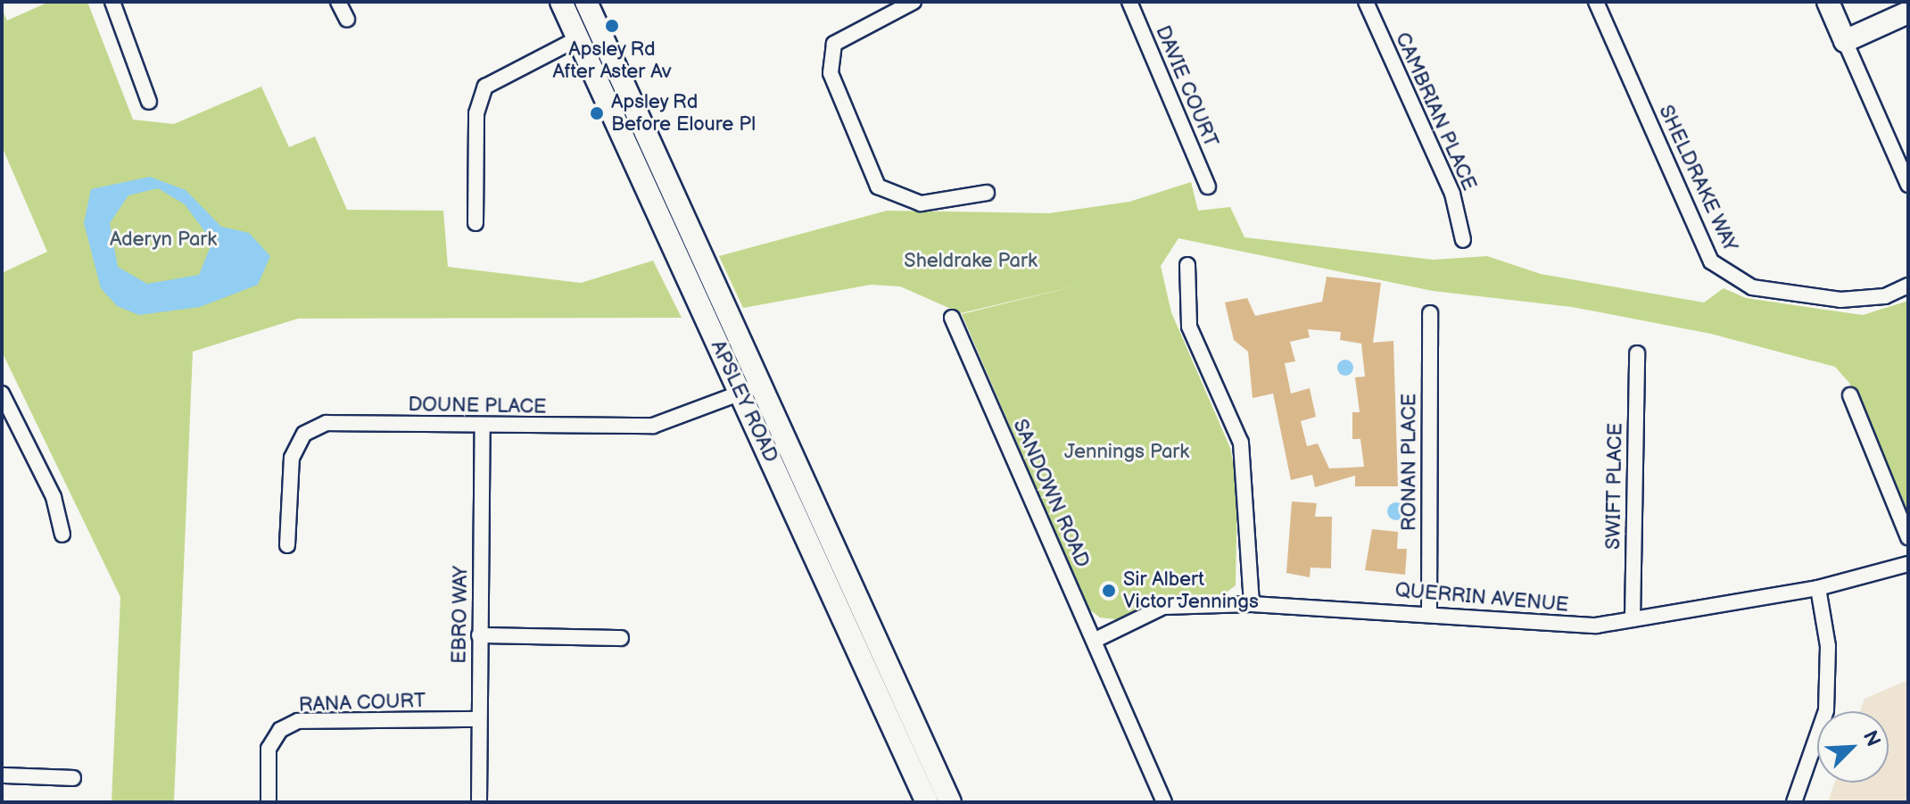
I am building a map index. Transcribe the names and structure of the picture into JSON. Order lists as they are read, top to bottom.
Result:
{
  "streets": {
    "main road": ["APSLEY ROAD"],
    "street": [
      "DAVIE COURT",
      "CAMBRIAN PLACE",
      "SHELDRAKE WAY",
      "DOUNE PLACE",
      "RONAN PLACE",
      "SWIFT PLACE",
      "SANDOWN ROAD",
      "QUERRIN AVENUE",
      "EBRO WAY",
      "RANA COURT"
    ]
  },
  "crossings": [
    ["APSLEY ROAD", "DOUNE PLACE"],
    ["DOUNE PLACE", "EBRO WAY"],
    ["RONAN PLACE", "QUERRIN AVENUE"],
    ["SWIFT PLACE", "QUERRIN AVENUE"],
    ["SANDOWN ROAD", "QUERRIN AVENUE"],
    ["EBRO WAY", "RANA COURT"]
  ],
  "parks": ["Aderyn Park", "Sheldrake Park", "Jennings Park"],
  "places": ["Apsley Rd After Aster Av", "Apsley Rd Before Eloure Pl", "Sir Albert Victor Jennings"],
  "north": "top right"
}
